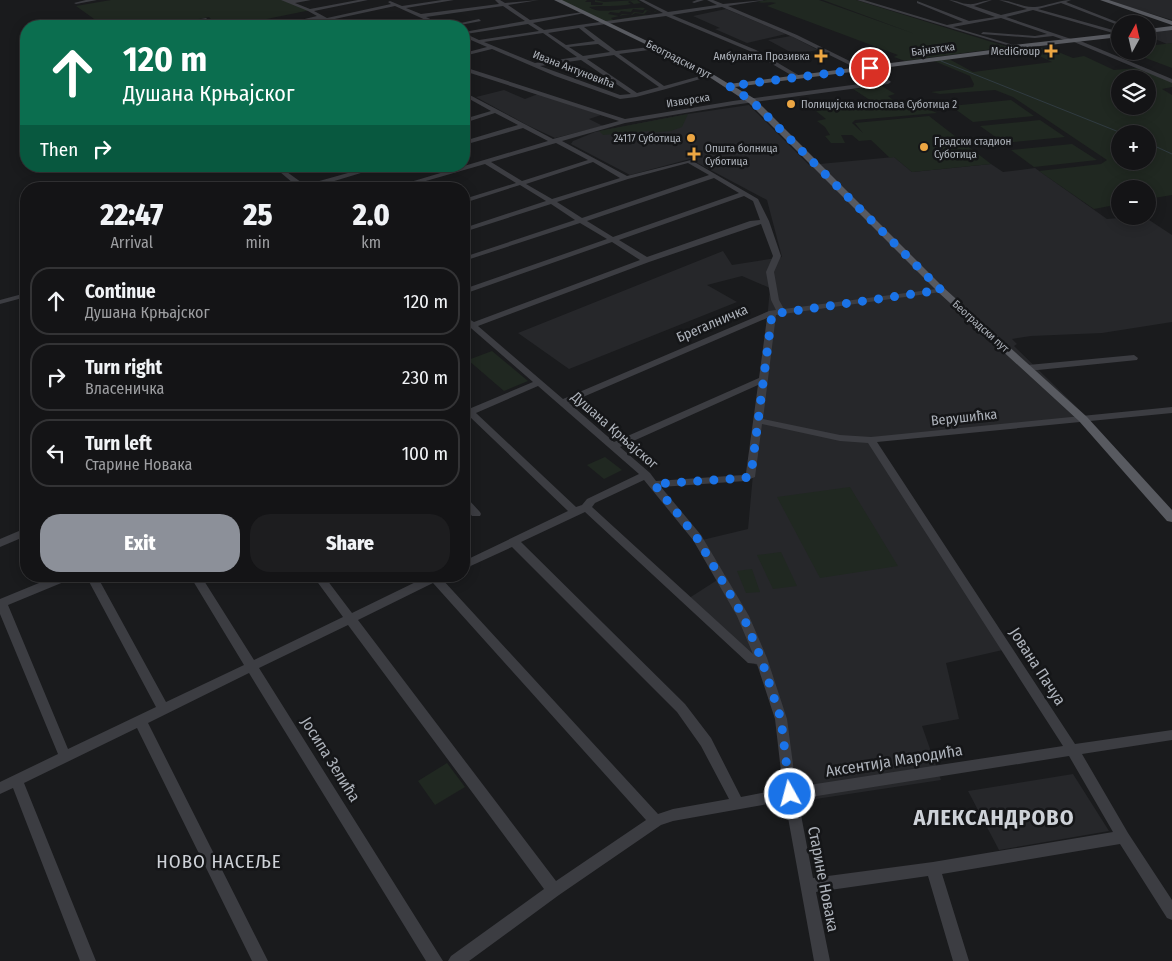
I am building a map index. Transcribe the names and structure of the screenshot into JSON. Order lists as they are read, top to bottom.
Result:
{
  "streets": {
    "main road": ["Бајнатска", "Београдски пут"],
    "street": [
      "Ивана Антуновића",
      "Изворска",
      "Брегалничка",
      "Верушићка",
      "Душана Крњајског",
      "Јована Пачуа",
      "Јосипа Зелића",
      "Аксентија Мародића",
      "Старине Новака"
    ]
  },
  "crossings": [
    ["Бајнатска", "Београдски пут"],
    ["Бајнатска", "Изворска"],
    ["Београдски пут", "Ивана Антуновића"],
    ["Београдски пут", "Изворска"],
    ["Београдски пут", "Брегалничка"],
    ["Београдски пут", "Верушићка"],
    ["Брегалничка", "Душана Крњајског"],
    ["Верушићка", "Јована Пачуа"],
    ["Душана Крњајског", "Старине Новака"],
    ["Јована Пачуа", "Аксентија Мародића"],
    ["Аксентија Мародића", "Старине Новака"]
  ],
  "districts": ["АЛЕКСАНДРОВО", "НОВО НАСЕЉЕ"],
  "places": {
    "health": ["MediGroup", "Амбуланта Прозивка", "Општа болница Суботица"],
    "other": ["Полицијска испостава Суботица 2", "24117 Суботица", "Градски стадион Суботица"]
  },
  "north": "top",
  "page": {
    "map_buttons": ["+", "−"],
    "turn": ["120 m", "Душана Крњајског"],
    "then": "Then",
    "eta": [
      "22:47",
      "Arrival",
      "25",
      "min",
      "2.0",
      "km"
    ],
    "list": [
      {
        "name": "Continue",
        "note": "Душана Крњајског",
        "value": "120 m"
      },
      {
        "name": "Turn right",
        "note": "Власеничка",
        "value": "230 m"
      },
      {
        "name": "Turn left",
        "note": "Старине Новака",
        "value": "100 m"
      }
    ],
    "buttons": ["Exit", "Share"]
  }
}
